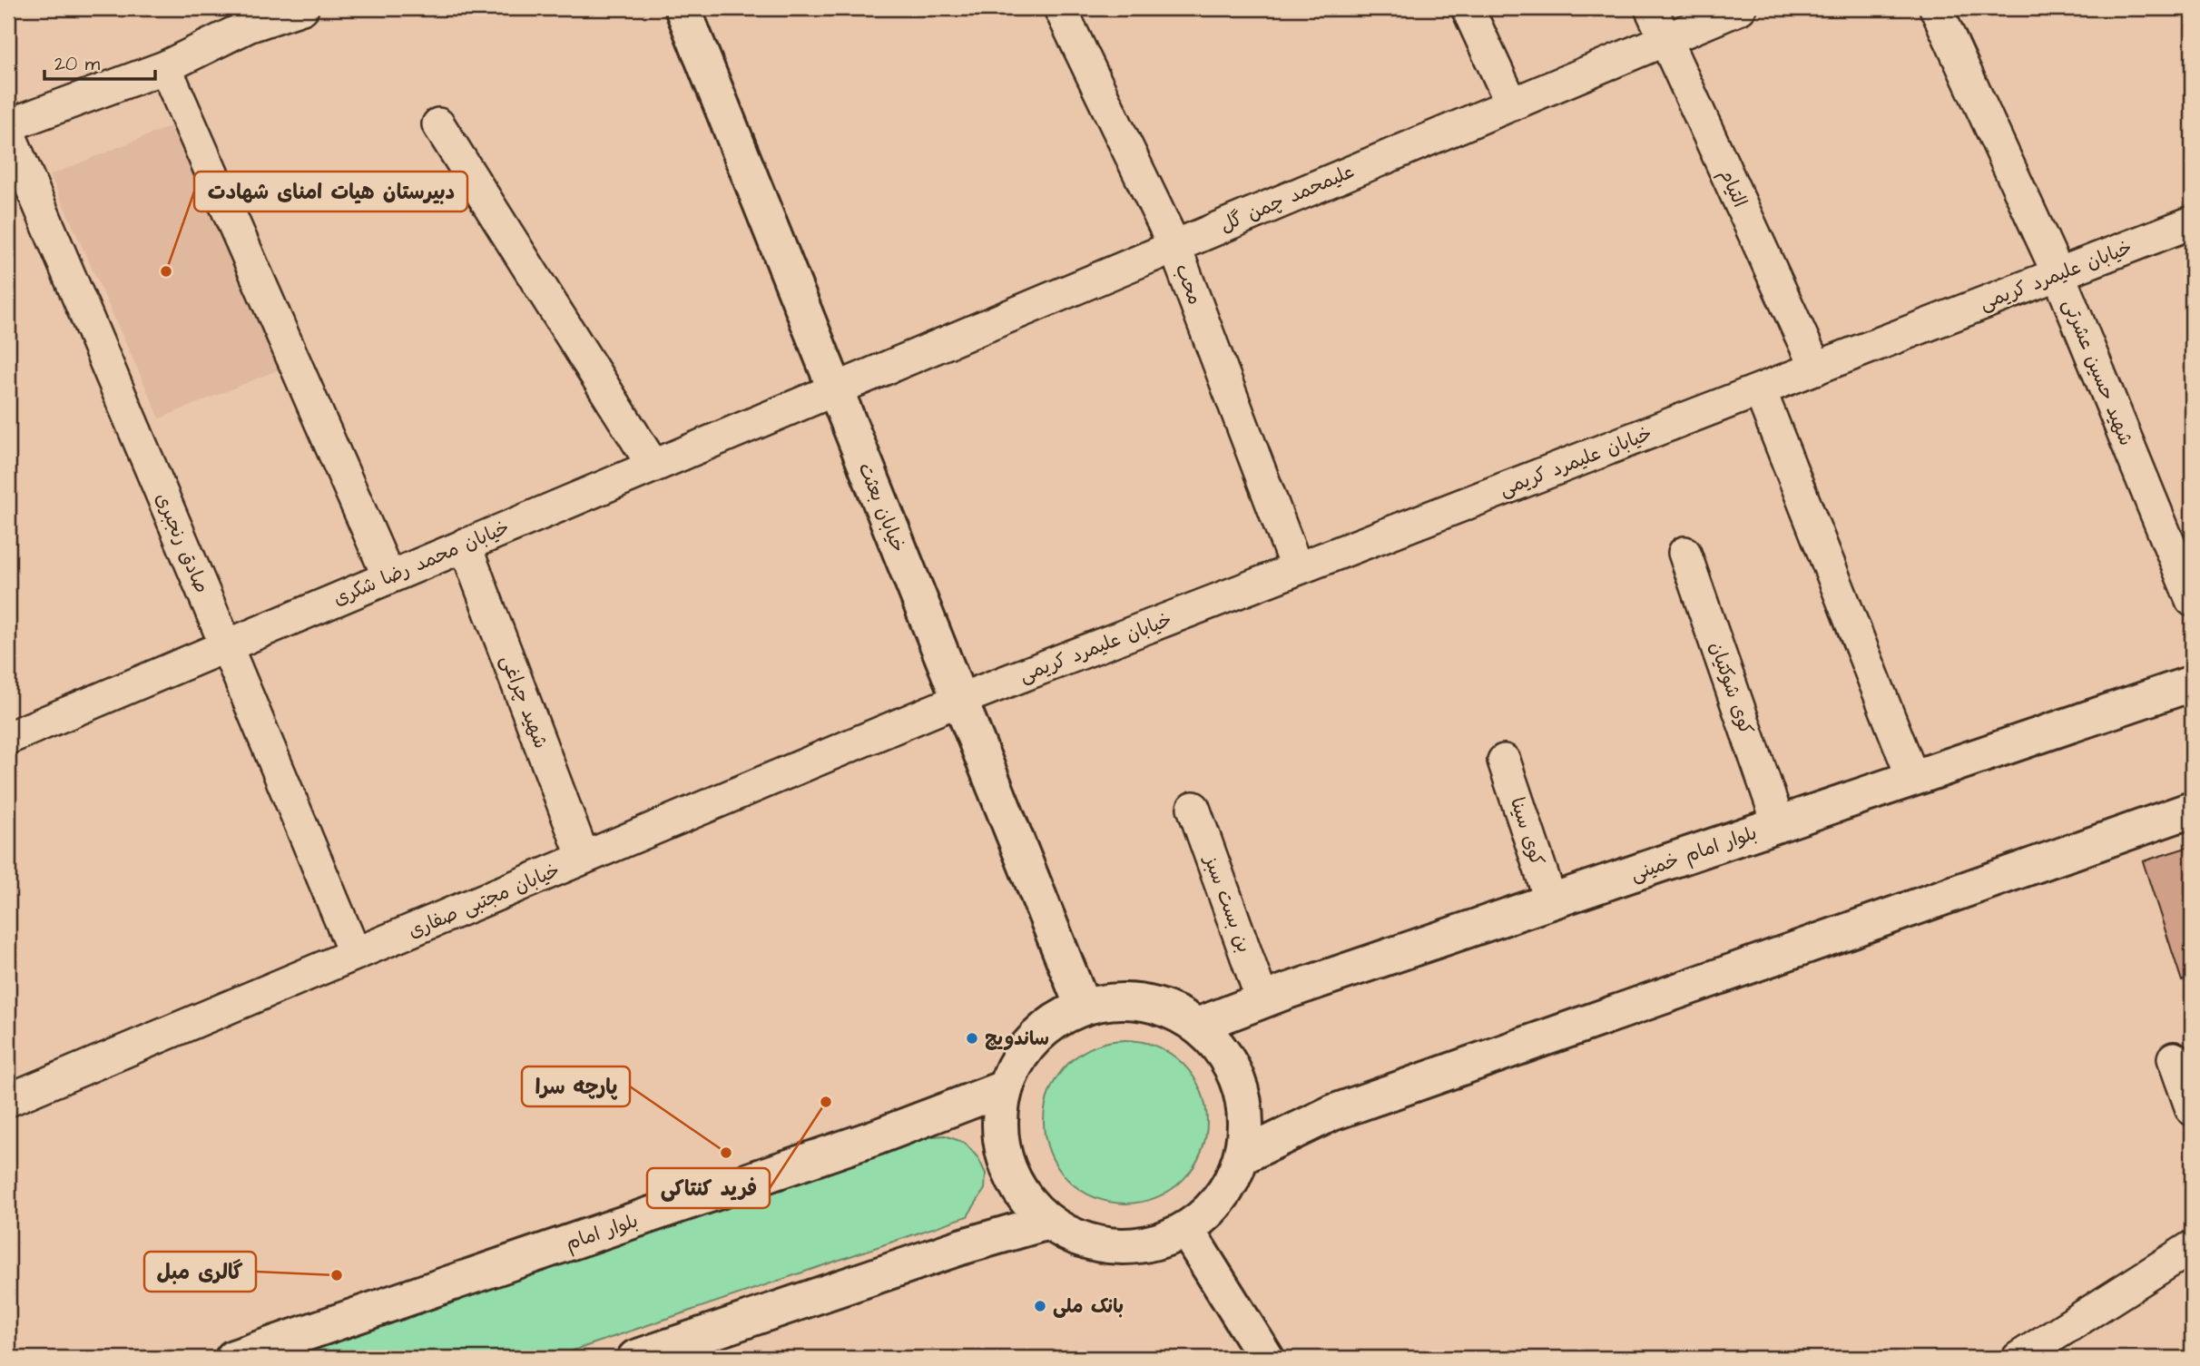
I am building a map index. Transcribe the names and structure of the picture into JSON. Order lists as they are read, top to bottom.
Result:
{
  "streets": {
    "main road": ["خیابان بعثت", "بلوار امام خمینی", "بلوار امام"],
    "street": [
      "التیام",
      "علیمحمد چمن گل",
      "خیابان علیمرد کریمی",
      "محب",
      "شهید حسین عشرتی",
      "صادق رنجبری",
      "خیابان محمد رضا شکری",
      "کوی شوکتیان",
      "شهید چراغی",
      "کوی سینا",
      "خیابان مجتبی صفاری",
      "بن بست سبز"
    ]
  },
  "crossings": [
    ["التیام", "علیمحمد چمن گل"],
    ["التیام", "خیابان علیمرد کریمی"],
    ["علیمحمد چمن گل", "محب"],
    ["علیمحمد چمن گل", "خیابان بعثت"],
    ["علیمحمد چمن گل", "خیابان محمد رضا شکری"],
    ["خیابان علیمرد کریمی", "محب"],
    ["خیابان علیمرد کریمی", "شهید حسین عشرتی"],
    ["خیابان علیمرد کریمی", "خیابان بعثت"],
    ["خیابان علیمرد کریمی", "خیابان مجتبی صفاری"],
    ["خیابان بعثت", "خیابان محمد رضا شکری"],
    ["خیابان بعثت", "خیابان مجتبی صفاری"],
    ["صادق رنجبری", "خیابان محمد رضا شکری"],
    ["صادق رنجبری", "خیابان مجتبی صفاری"],
    ["خیابان محمد رضا شکری", "شهید چراغی"],
    ["کوی شوکتیان", "بلوار امام خمینی"],
    ["شهید چراغی", "خیابان مجتبی صفاری"],
    ["کوی سینا", "بلوار امام خمینی"],
    ["بلوار امام خمینی", "بن بست سبز"]
  ],
  "places": [
    "دبیرستان هیات امنای شهادت",
    "ساندویچ",
    "فرید کنتاکی",
    "پارچه سرا",
    "گالری مبل",
    "بانک ملی"
  ],
  "scale_bar": "20 m"
}
